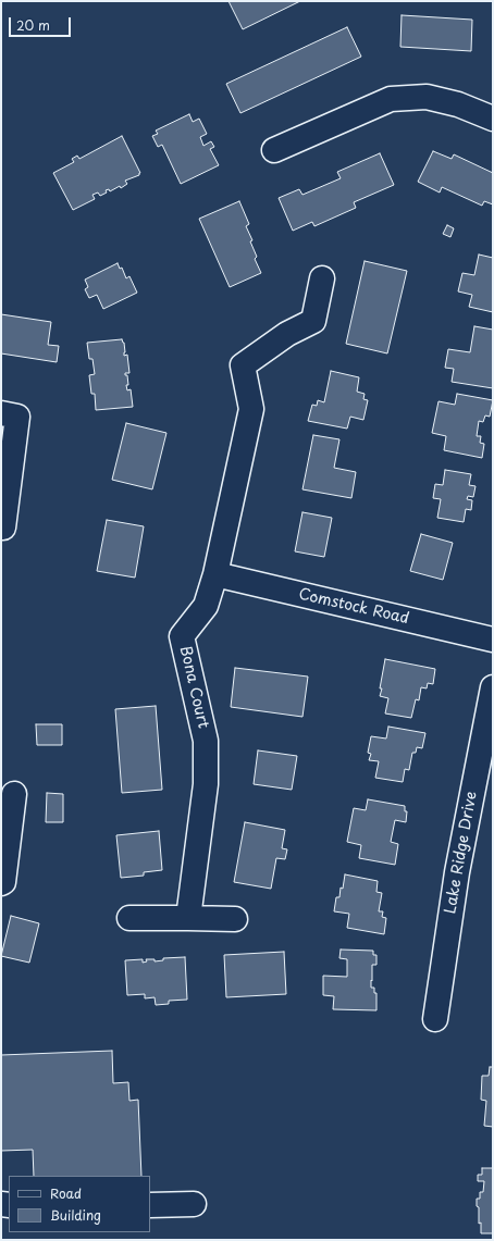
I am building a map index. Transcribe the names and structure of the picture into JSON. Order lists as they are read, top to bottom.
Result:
{
  "streets": {
    "street": ["Comstock Road", "Bona Court", "Lake Ridge Drive"]
  },
  "crossings": [
    ["Comstock Road", "Bona Court"]
  ],
  "legend": ["Road", "Building"],
  "scale_bar": "20 m"
}
